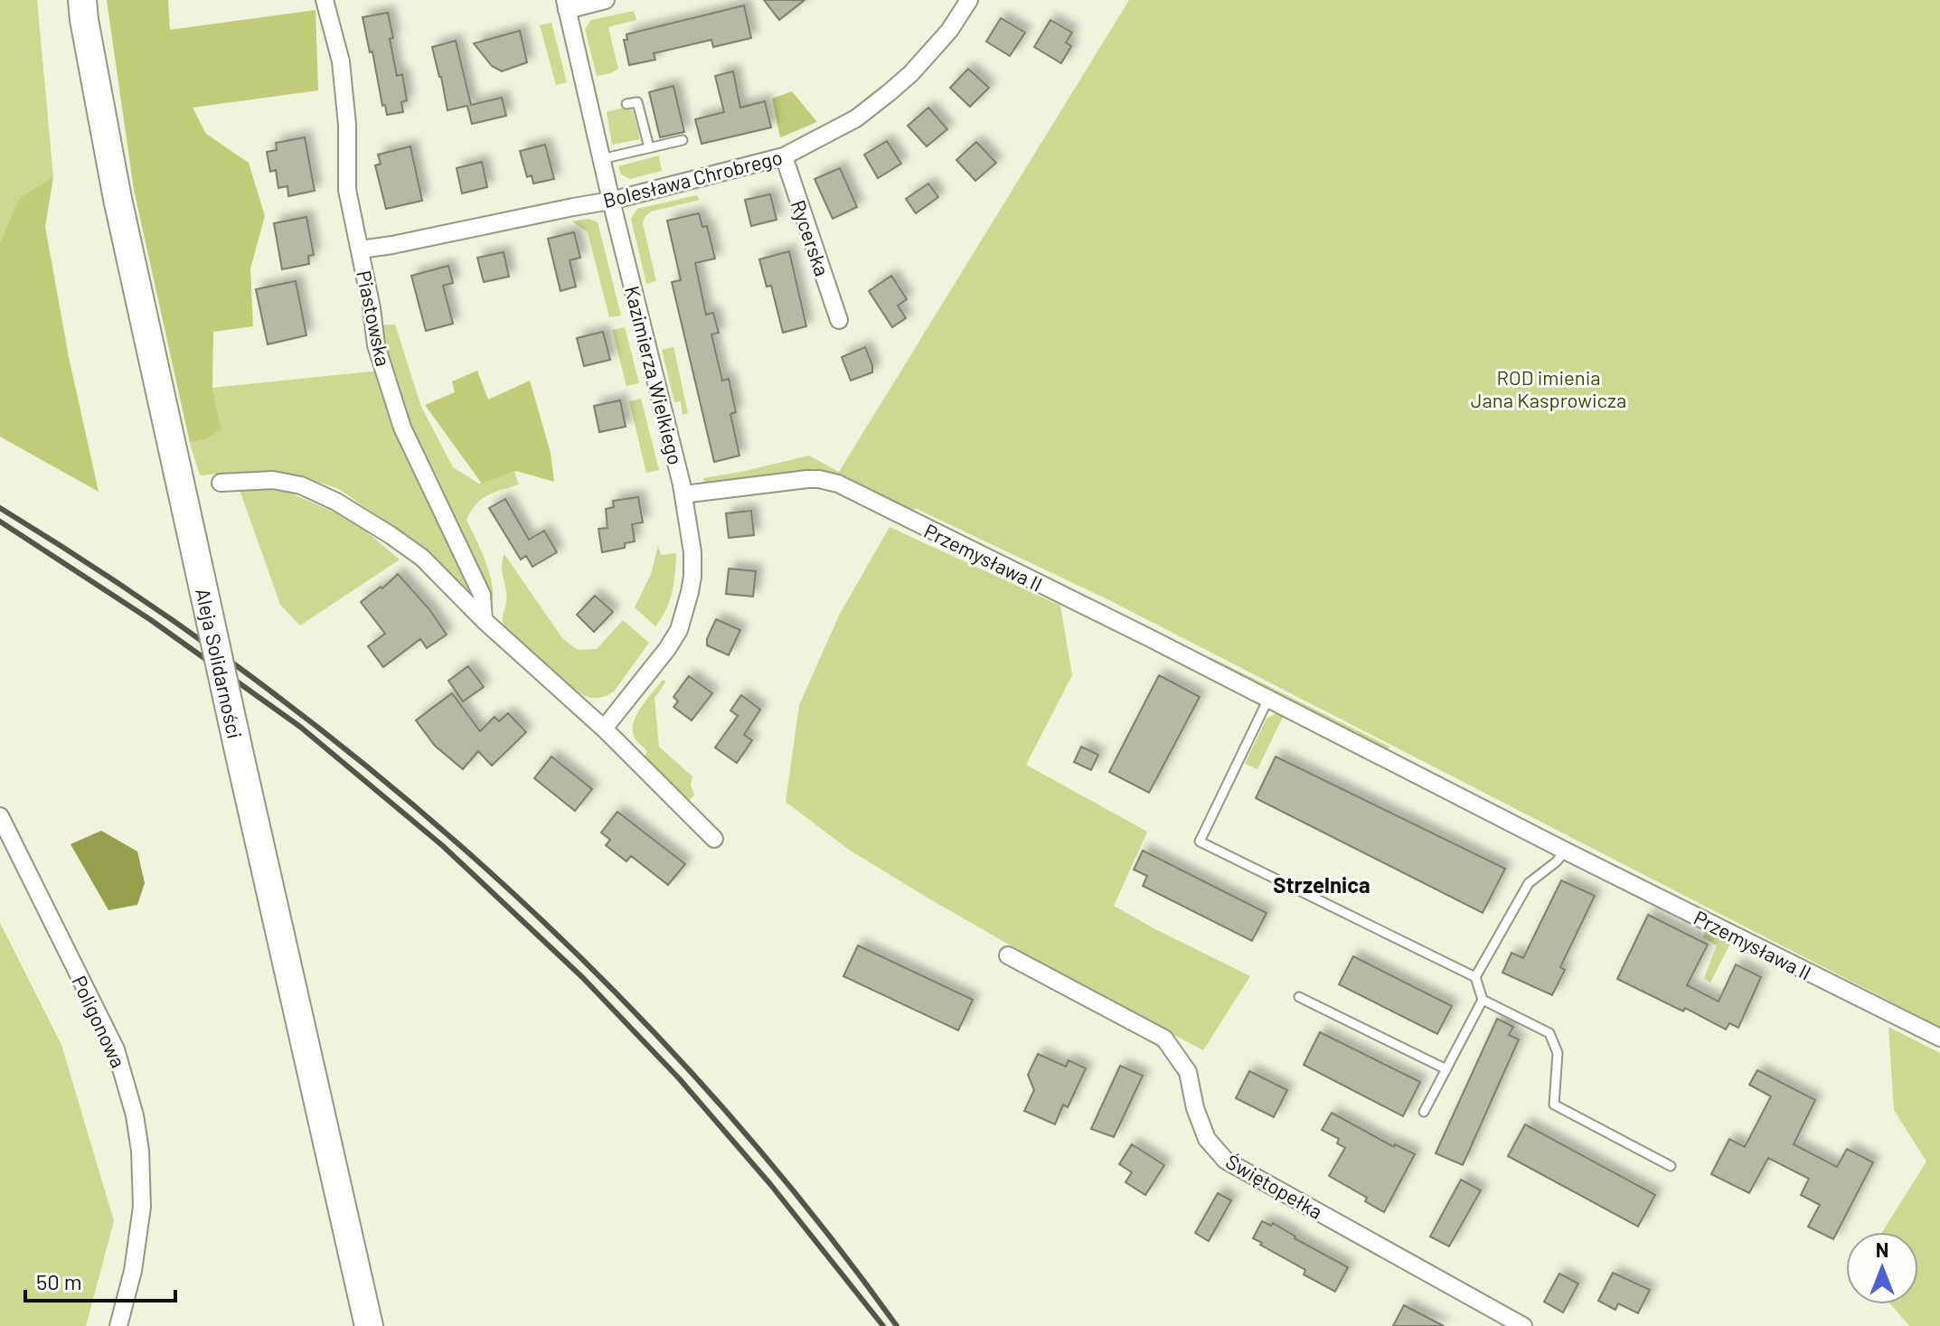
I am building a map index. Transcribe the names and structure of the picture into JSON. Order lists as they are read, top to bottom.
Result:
{
  "streets": {
    "main road": ["Aleja Solidarności"],
    "street": [
      "Bolesława Chrobrego",
      "Rycerska",
      "Piastowska",
      "Kazimierza Wielkiego",
      "Przemysława II",
      "Poligonowa",
      "Świętopełka"
    ]
  },
  "crossings": [
    ["Bolesława Chrobrego", "Rycerska"],
    ["Bolesława Chrobrego", "Piastowska"],
    ["Bolesława Chrobrego", "Kazimierza Wielkiego"],
    ["Kazimierza Wielkiego", "Przemysława II"]
  ],
  "districts": ["Strzelnica"],
  "parks": ["ROD imienia Jana Kasprowicza"],
  "scale_bar": "50 m",
  "north": "top"
}
